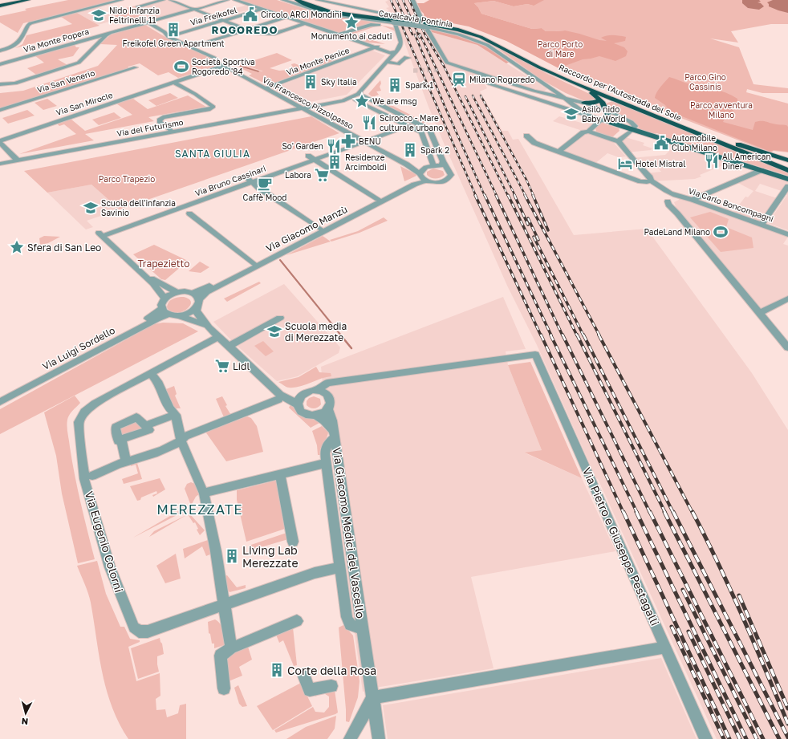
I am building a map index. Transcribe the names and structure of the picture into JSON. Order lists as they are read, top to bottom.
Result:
{
  "streets": {
    "highway": ["Raccordo per l'Autostrada del Sole"],
    "street": [
      "Via Freikofel",
      "Cavalcavia Pontinia",
      "Via Monte Popera",
      "Via Monte Penice",
      "Via San Venerio",
      "Via Francesco Pizzolpasso",
      "Via San Mirocle",
      "Via del Futurismo",
      "Via Bruno Cassinari",
      "Via Carlo Boncompagni",
      "Via Giacomo Manzù",
      "Via Luigi Sordello",
      "Via Giacomo Medici del Vascello",
      "Via Eugenio Colorni",
      "Via Pietro e Giuseppe Pestagalli"
    ]
  },
  "crossings": [
    ["Via Freikofel", "Via Francesco Pizzolpasso"],
    ["Cavalcavia Pontinia", "Raccordo per l'Autostrada del Sole"],
    ["Via Monte Popera", "Via Francesco Pizzolpasso"],
    ["Via Monte Penice", "Via Francesco Pizzolpasso"],
    ["Via Francesco Pizzolpasso", "Via San Mirocle"],
    ["Via Francesco Pizzolpasso", "Via del Futurismo"],
    ["Via Francesco Pizzolpasso", "Via Bruno Cassinari"],
    ["Via Francesco Pizzolpasso", "Via Giacomo Manzù"],
    ["Via Giacomo Manzù", "Via Luigi Sordello"],
    ["Via Giacomo Medici del Vascello", "Via Eugenio Colorni"]
  ],
  "districts": ["ROGOREDO", "SANTA GIULIA", "MEREZZATE"],
  "parks": [
    "Parco Porto di Mare",
    "Parco Gino Cassinis",
    "Parco avventura Milano",
    "Parco Trapezio",
    "Trapezietto"
  ],
  "places": {
    "public building": ["Circolo ARCI Mondini", "Automobile Club Milano"],
    "school or university": [
      "Nido Infanzia Feltrinelli 11",
      "Asilo nido Baby World",
      "Scuola dell'infanzia Savinio",
      "Scuola media di Merezzate"
    ],
    "place": ["Monumento ai caduti", "We are msg", "Sfera di San Leo"],
    "building": [
      "Freikofel Green Apartment",
      "Sky Italia",
      "Spark 1",
      "Spark 2",
      "Residenze Arcimboldi",
      "Living Lab Merezzate",
      "Corte della Rosa"
    ],
    "sports": ["Società Sportiva Rogoredo '84", "PadeLand Milano"],
    "station": ["Milano Rogoredo"],
    "restaurant": ["Scirocco - Mare culturale urbano", "So' Garden", "All American Diner"],
    "pharmacy": ["BENU"],
    "hotel": ["Hotel Mistral"],
    "supermarket": ["Labora", "Lidl"],
    "cafe": ["Caffè Mood"]
  },
  "north": "bottom"
}
